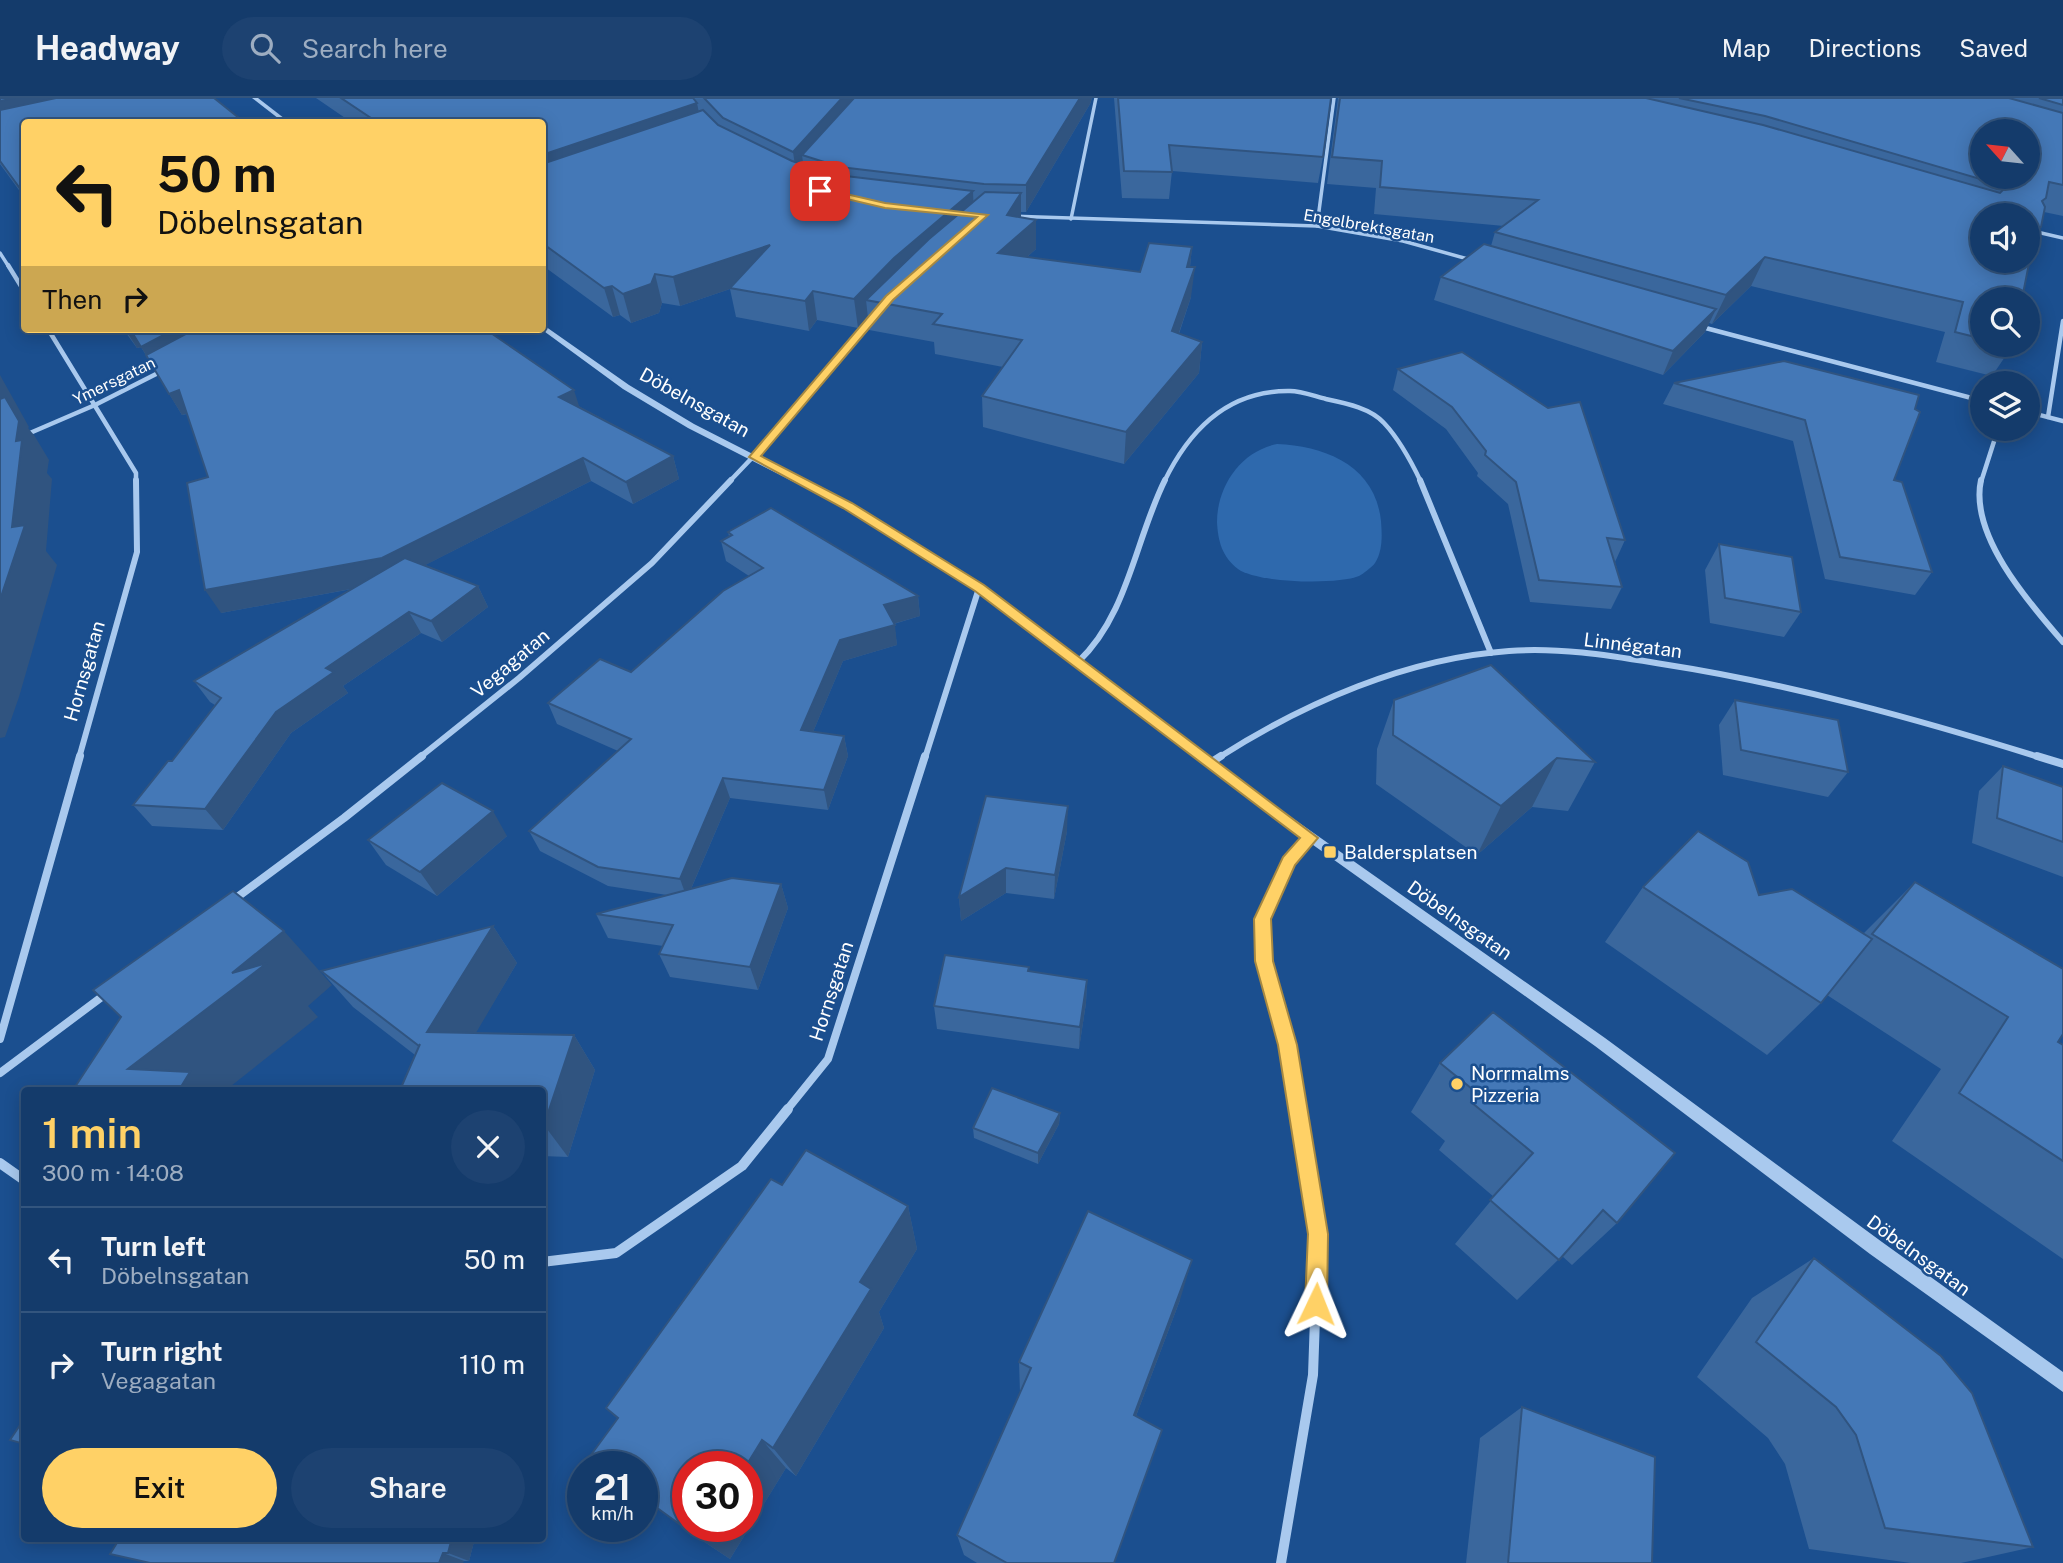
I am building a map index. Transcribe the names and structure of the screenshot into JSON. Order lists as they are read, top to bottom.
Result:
{
  "streets": {
    "street": [
      "Engelbrektsgatan",
      "Ymersgatan",
      "Döbelnsgatan",
      "Linnégatan",
      "Vegagatan",
      "Hornsgatan"
    ]
  },
  "crossings": [
    ["Ymersgatan", "Hornsgatan"],
    ["Döbelnsgatan", "Linnégatan"],
    ["Döbelnsgatan", "Vegagatan"],
    ["Döbelnsgatan", "Hornsgatan"]
  ],
  "places": {
    "transit": ["Baldersplatsen"],
    "other": ["Norrmalms Pizzeria"]
  },
  "north": "top left",
  "page": {
    "header": "Headway",
    "search": "Search here",
    "nav": ["Map", "Directions", "Saved"],
    "turn": ["50 m", "Döbelnsgatan"],
    "then": "Then",
    "heading": ["1 min", "300 m · 14:08"],
    "list": [
      {
        "name": "Turn left",
        "note": "Döbelnsgatan",
        "value": "50 m"
      },
      {
        "name": "Turn right",
        "note": "Vegagatan",
        "value": "110 m"
      }
    ],
    "buttons": ["Exit", "Share"],
    "speed": "21 km/h",
    "limit": "30"
  }
}
